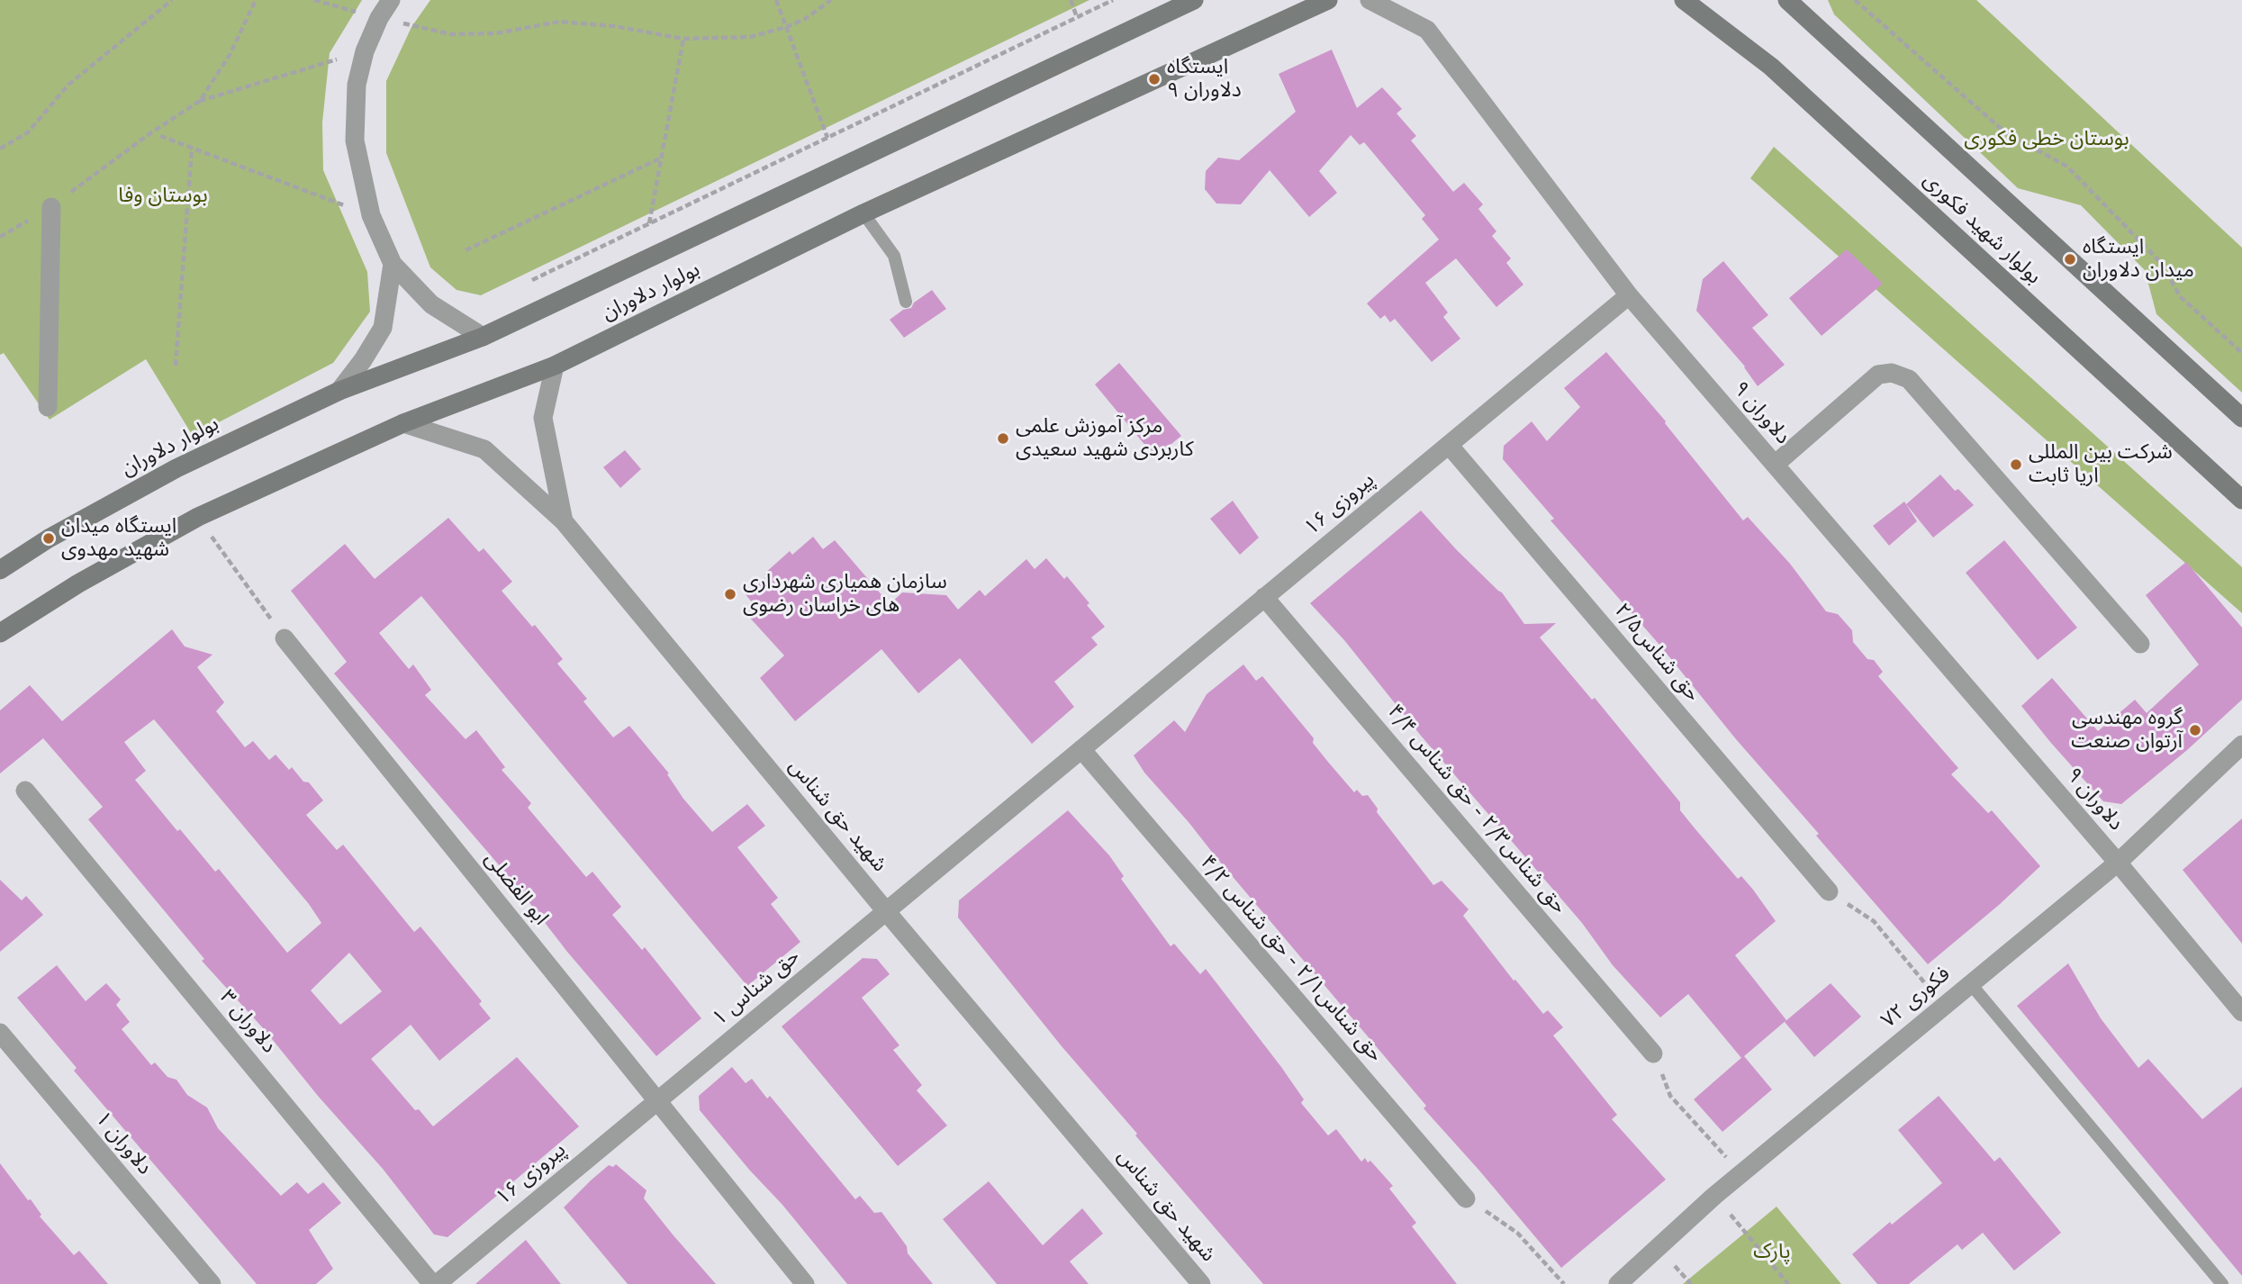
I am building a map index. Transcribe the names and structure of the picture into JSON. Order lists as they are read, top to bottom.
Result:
{
  "streets": {
    "street": [
      "بولوار شهید فکوری",
      "بولوار دلاوران",
      "دلاوران ۹",
      "پیروزی ۱۶",
      "حق شناس۲/۵",
      "حق شناس۲/۳ - حق شناس ۴/۴",
      "شهید حق شناس",
      "ابو الفضلی",
      "حق شناس۲/۱ - حق شناس ۴/۲",
      "حق شناس ۱",
      "فکوری ۷۲",
      "دلاوران ۳",
      "دلاوران ۱"
    ]
  },
  "crossings": [
    ["بولوار دلاوران", "شهید حق شناس"],
    ["دلاوران ۹", "پیروزی ۱۶"],
    ["دلاوران ۹", "فکوری ۷۲"],
    ["پیروزی ۱۶", "حق شناس۲/۵"],
    ["پیروزی ۱۶", "حق شناس۲/۳ - حق شناس ۴/۴"],
    ["پیروزی ۱۶", "ابو الفضلی"],
    ["پیروزی ۱۶", "حق شناس۲/۱ - حق شناس ۴/۲"],
    ["پیروزی ۱۶", "حق شناس ۱"],
    ["پیروزی ۱۶", "دلاوران ۳"],
    ["شهید حق شناس", "حق شناس ۱"],
    ["ابو الفضلی", "حق شناس ۱"],
    ["حق شناس۲/۱ - حق شناس ۴/۲", "حق شناس ۱"]
  ],
  "parks": ["بوستان خطی فکوری", "بوستان وفا", "پارک"],
  "places": [
    "ایستگاه دلاوران ۹",
    "ایستگاه میدان دلاوران",
    "مرکز آموزش علمی کاربردی شهید سعیدی",
    "شرکت بین المللی اریا ثابت",
    "ایستگاه میدان شهید مهدوی",
    "سازمان همیاری شهرداری های خراسان رضوی",
    "گروه مهندسی آرتوان صنعت"
  ]
}
